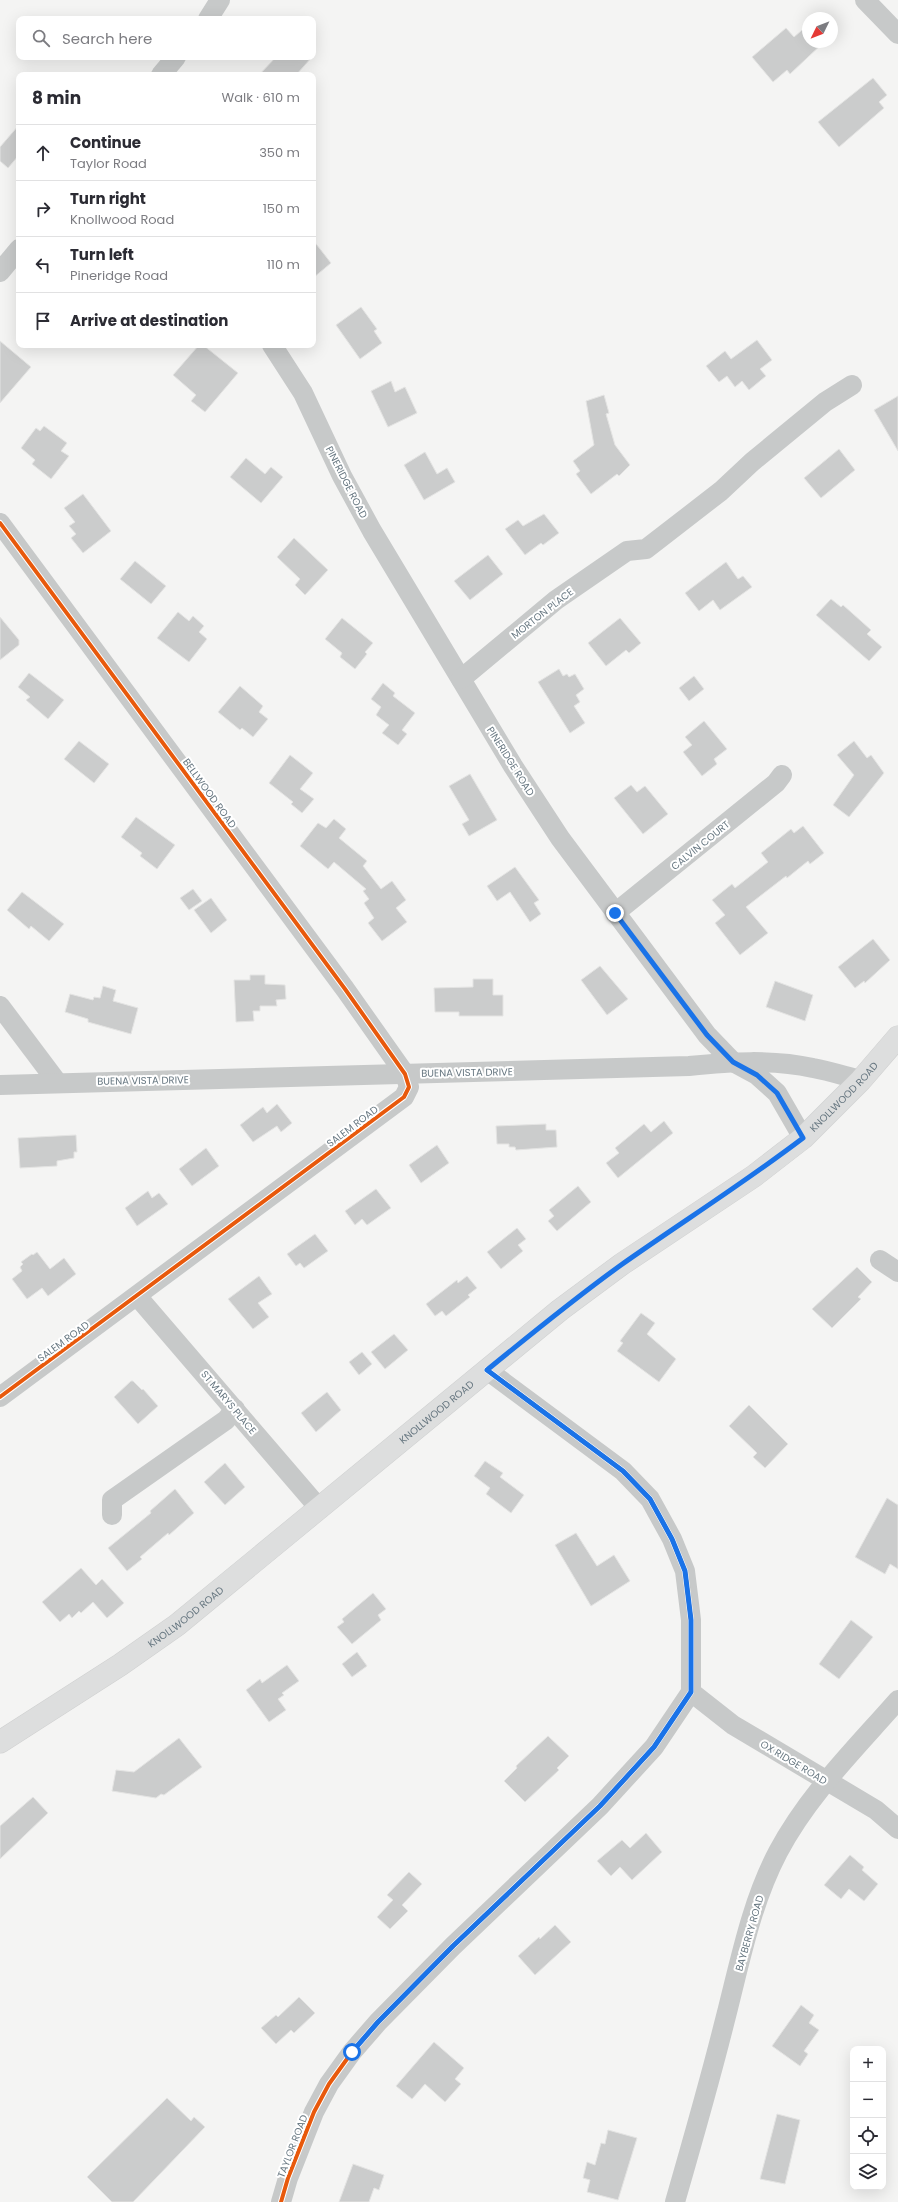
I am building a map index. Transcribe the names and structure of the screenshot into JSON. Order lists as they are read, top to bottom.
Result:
{
  "streets": {
    "main road": ["KNOLLWOOD ROAD"],
    "street": [
      "PINERIDGE ROAD",
      "MORTON PLACE",
      "BELLWOOD ROAD",
      "CALVIN COURT",
      "BUENA VISTA DRIVE",
      "SALEM ROAD",
      "ST MARYS PLACE",
      "OX RIDGE ROAD",
      "BAYBERRY ROAD",
      "TAYLOR ROAD"
    ]
  },
  "crossings": [
    ["PINERIDGE ROAD", "MORTON PLACE"],
    ["PINERIDGE ROAD", "CALVIN COURT"],
    ["PINERIDGE ROAD", "BUENA VISTA DRIVE"],
    ["PINERIDGE ROAD", "KNOLLWOOD ROAD"],
    ["BELLWOOD ROAD", "BUENA VISTA DRIVE"],
    ["BELLWOOD ROAD", "SALEM ROAD"],
    ["BUENA VISTA DRIVE", "KNOLLWOOD ROAD"],
    ["BUENA VISTA DRIVE", "SALEM ROAD"],
    ["KNOLLWOOD ROAD", "ST MARYS PLACE"],
    ["SALEM ROAD", "ST MARYS PLACE"],
    ["OX RIDGE ROAD", "BAYBERRY ROAD"],
    ["OX RIDGE ROAD", "TAYLOR ROAD"]
  ],
  "north": "bottom left",
  "page": {
    "search": "Search here",
    "heading": ["8 min", "Walk · 610 m"],
    "list": [
      ["Continue", "Taylor Road", "350 m"],
      ["Turn right", "Knollwood Road", "150 m"],
      ["Turn left", "Pineridge Road", "110 m"],
      "Arrive at destination"
    ],
    "map_buttons": ["+", "−"]
  }
}
